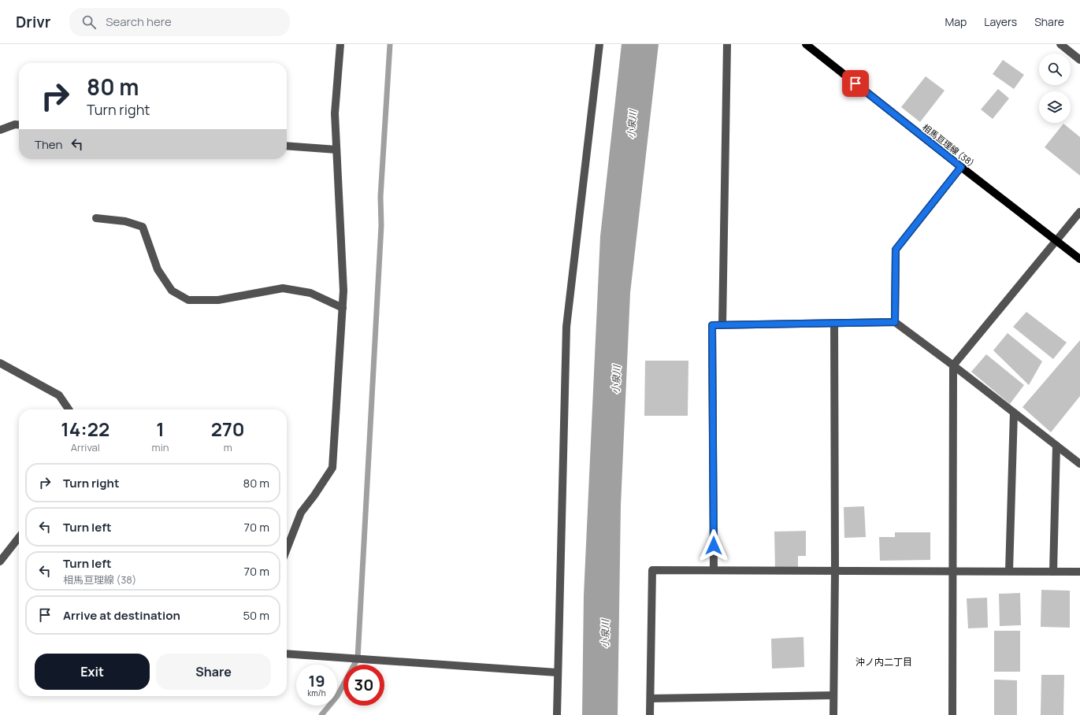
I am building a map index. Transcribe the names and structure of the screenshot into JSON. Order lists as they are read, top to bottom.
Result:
{
  "streets": {
    "main road": ["相馬亘理線 (38)"]
  },
  "districts": ["沖ノ内二丁目"],
  "water": ["小泉川"],
  "page": {
    "header": "Drivr",
    "search": "Search here",
    "nav": ["Map", "Layers", "Share"],
    "turn": ["80 m", "Turn right"],
    "then": "Then",
    "eta": [
      "14:22",
      "Arrival",
      "1",
      "min",
      "270",
      "m"
    ],
    "list": [
      {
        "name": "Turn right",
        "value": "80 m"
      },
      {
        "name": "Turn left",
        "value": "70 m"
      },
      {
        "name": "Turn left",
        "note": "相馬亘理線 (38)",
        "value": "70 m"
      },
      {
        "name": "Arrive at destination",
        "value": "50 m"
      }
    ],
    "buttons": ["Exit", "Share"],
    "speed": "19 km/h",
    "limit": "30"
  }
}
